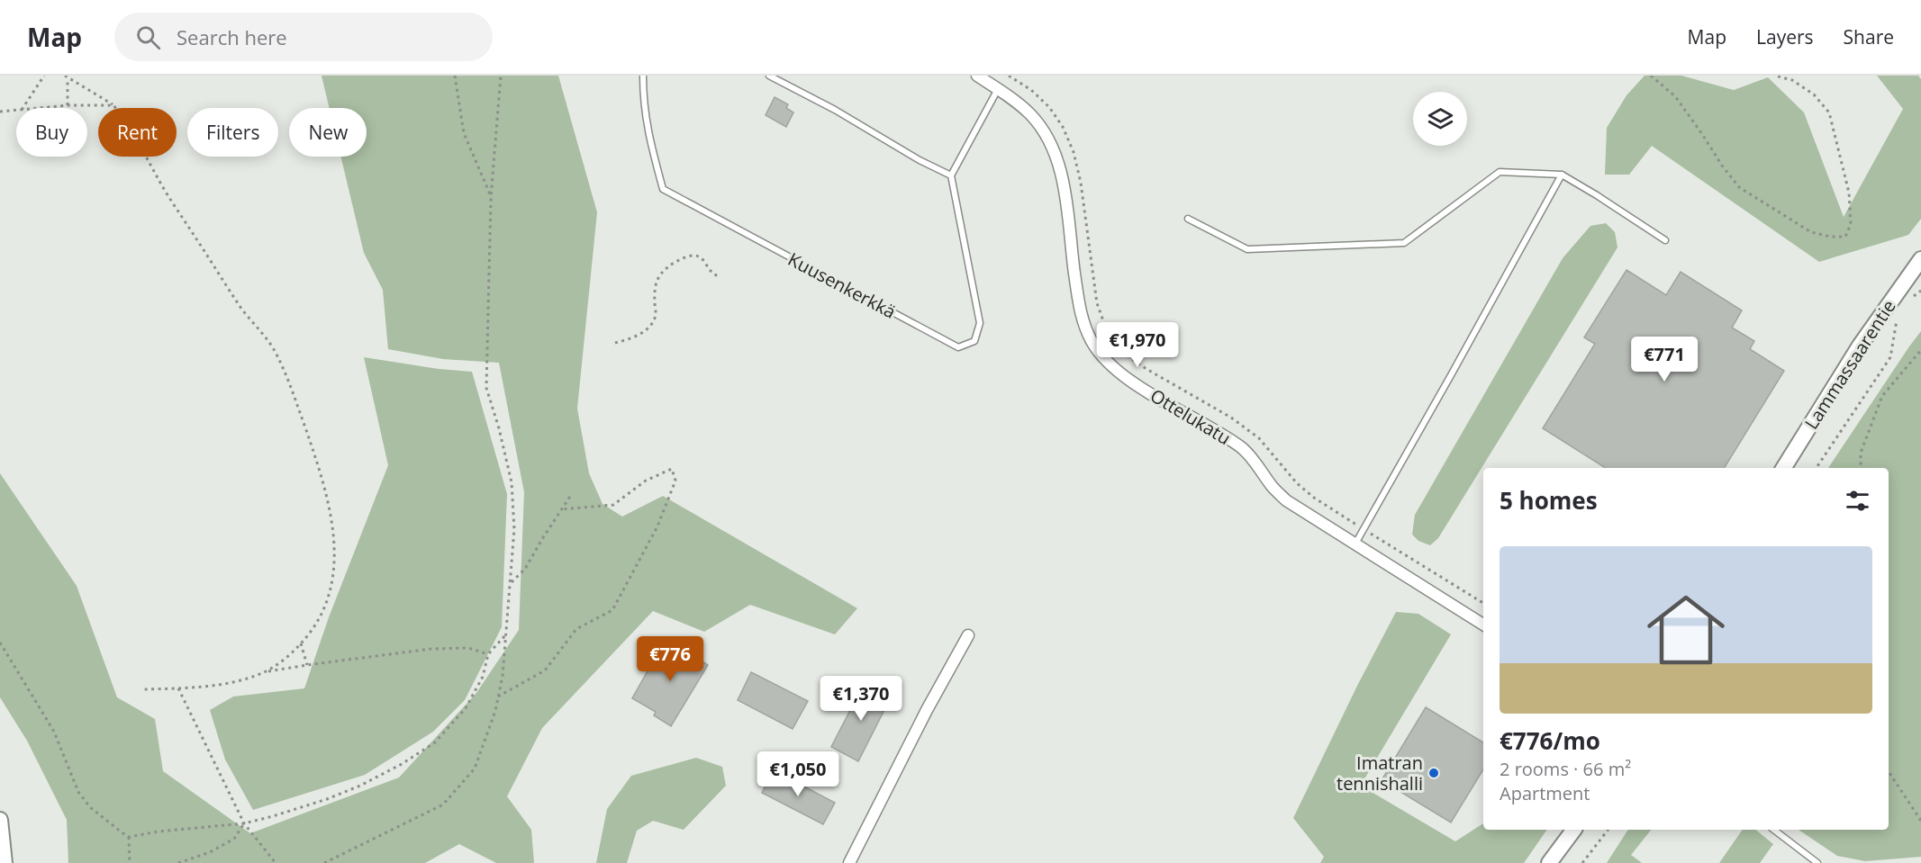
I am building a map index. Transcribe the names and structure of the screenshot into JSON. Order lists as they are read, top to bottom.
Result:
{
  "streets": {
    "street": ["Lammassaarentie", "Ottelukatu"],
    "lane": ["Kuusenkerkkä"]
  },
  "places": ["Imatran tennishalli"],
  "page": {
    "header": "Map",
    "search": "Search here",
    "nav": ["Map", "Layers", "Share"],
    "chip": [
      "Buy",
      "Rent",
      "Filters",
      "New"
    ],
    "price": [
      "€1,970",
      "€771",
      "€776",
      "€1,370",
      "€1,050"
    ],
    "heading": "5 homes",
    "list": [
      {
        "name": "€776/mo",
        "note": "2 rooms · 66 m² · Apartment"
      }
    ]
  }
}
